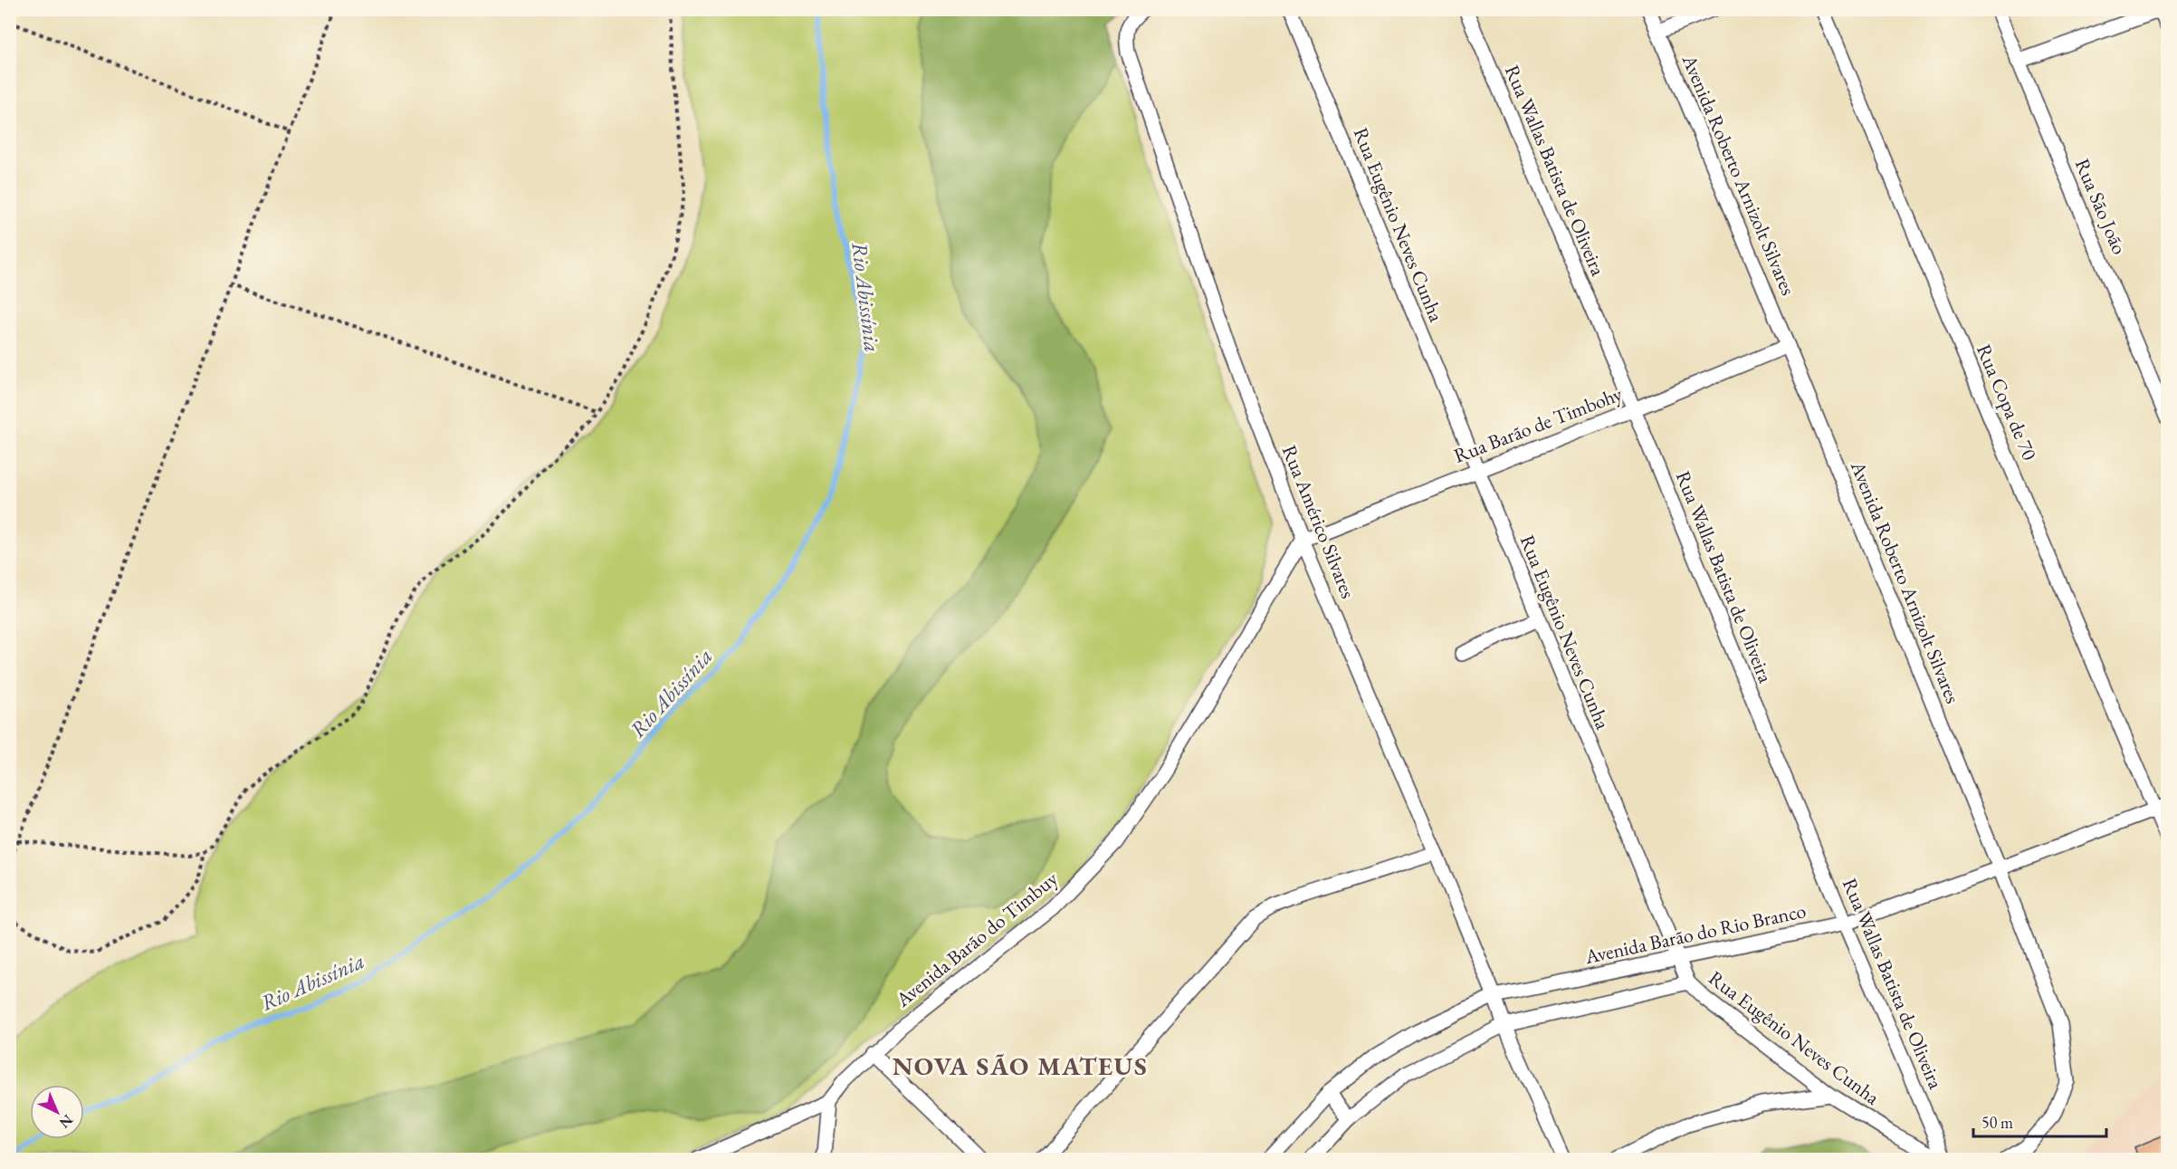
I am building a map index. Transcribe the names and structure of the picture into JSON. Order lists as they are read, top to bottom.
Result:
{
  "streets": {
    "street": [
      "Rua Wallas Batista de Oliveira",
      "Avenida Roberto Arnizolt Silvares",
      "Rua São João",
      "Rua Eugênio Neves Cunha",
      "Rua Copa de 70",
      "Rua Barão de Timbohy",
      "Rua Américo Silvares",
      "Avenida Barão do Rio Branco",
      "Avenida Barão do Timbuy"
    ]
  },
  "crossings": [
    ["Rua Wallas Batista de Oliveira", "Rua Eugênio Neves Cunha"],
    ["Rua Wallas Batista de Oliveira", "Rua Barão de Timbohy"],
    ["Rua Wallas Batista de Oliveira", "Avenida Barão do Rio Branco"],
    ["Avenida Roberto Arnizolt Silvares", "Rua Barão de Timbohy"],
    ["Avenida Roberto Arnizolt Silvares", "Avenida Barão do Rio Branco"],
    ["Rua Eugênio Neves Cunha", "Rua Barão de Timbohy"],
    ["Rua Eugênio Neves Cunha", "Avenida Barão do Rio Branco"],
    ["Rua Copa de 70", "Avenida Barão do Rio Branco"],
    ["Rua Barão de Timbohy", "Rua Américo Silvares"],
    ["Rua Barão de Timbohy", "Avenida Barão do Timbuy"],
    ["Rua Américo Silvares", "Avenida Barão do Rio Branco"],
    ["Rua Américo Silvares", "Avenida Barão do Timbuy"]
  ],
  "districts": ["NOVA SÃO MATEUS"],
  "water": ["Rio Abissínia"],
  "scale_bar": "50 m",
  "north": "bottom right"
}
